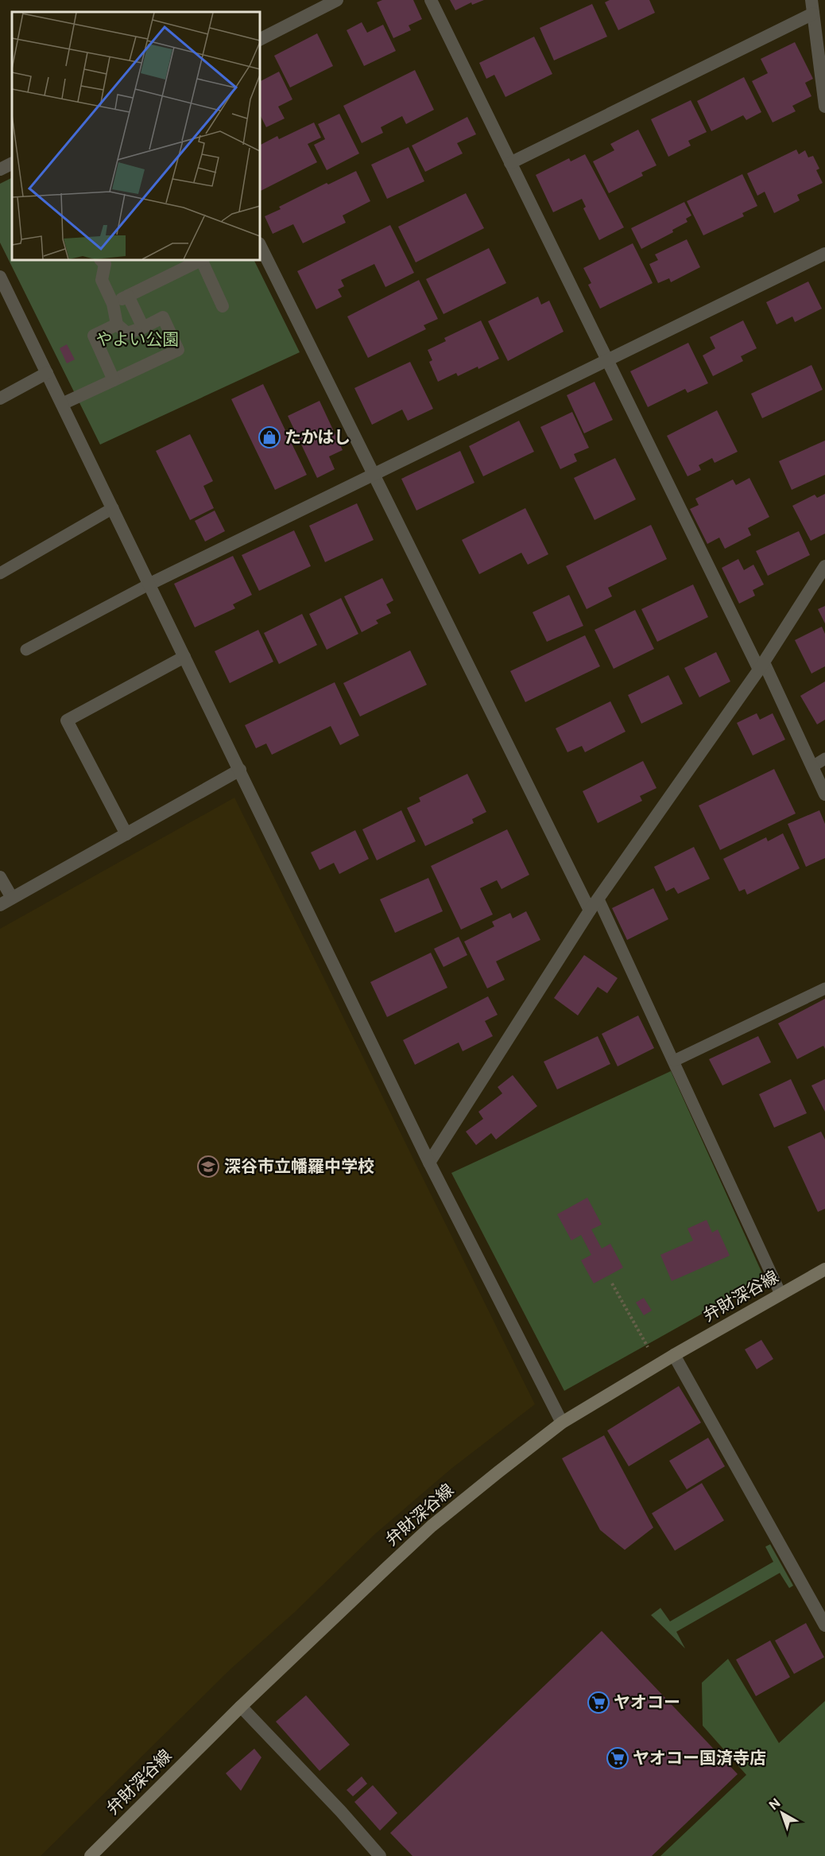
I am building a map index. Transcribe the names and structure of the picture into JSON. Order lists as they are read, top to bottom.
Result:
{
  "streets": {
    "main road": ["弁財深谷線"]
  },
  "parks": ["やよい公園"],
  "places": {
    "shop": ["たかはし"],
    "school or university": ["深谷市立幡羅中学校"],
    "supermarket": ["ヤオコー", "ヤオコー国済寺店"]
  },
  "north": "top left"
}
